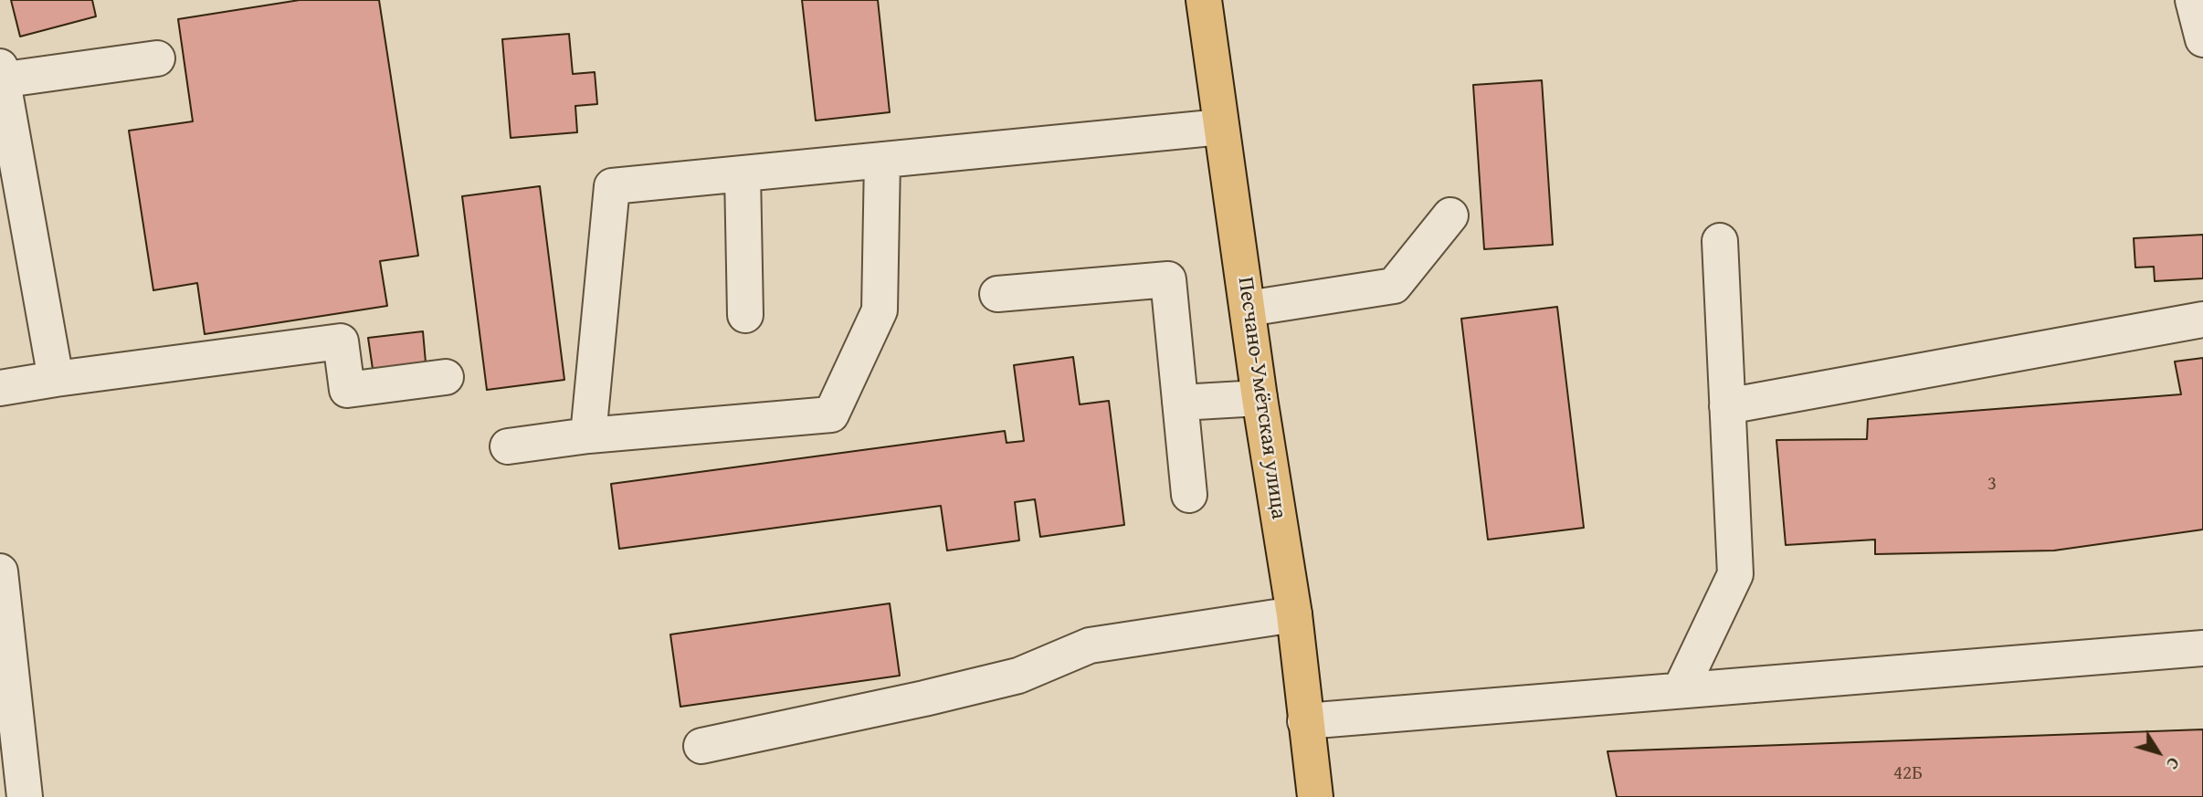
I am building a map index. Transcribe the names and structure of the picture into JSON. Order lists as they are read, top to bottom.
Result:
{
  "streets": {
    "main road": ["Песчано-Умётская улица"]
  },
  "house_numbers": ["3", "42Б"],
  "north": "bottom right"
}
